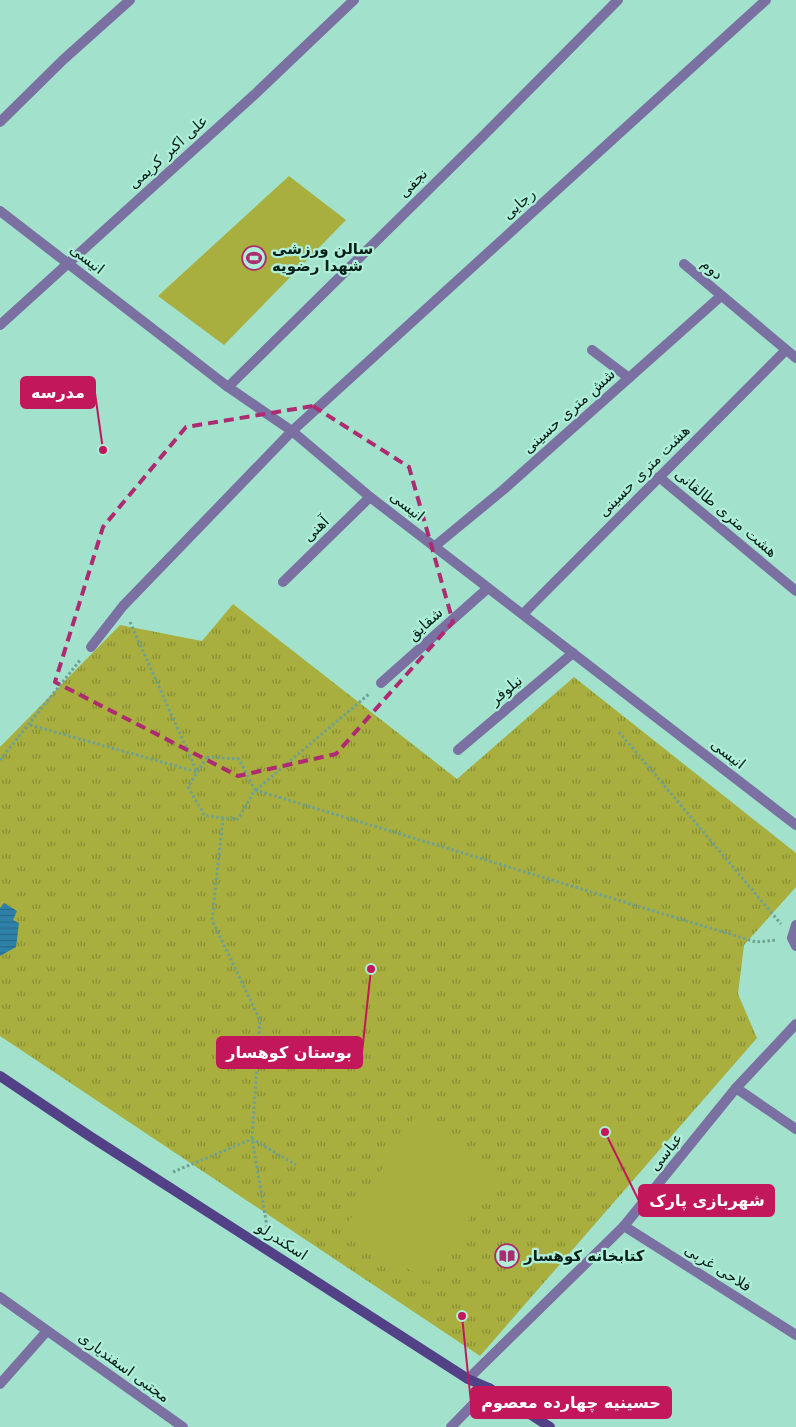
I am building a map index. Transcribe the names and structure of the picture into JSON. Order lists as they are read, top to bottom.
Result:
{
  "streets": {
    "main road": ["اسکندرلو"],
    "street": [
      "علی اکبر کریمی",
      "نجفی",
      "رجایی",
      "انیسی",
      "دوم",
      "شش متری حسینی",
      "هشت متری حسینی",
      "هشت متری طالقانی",
      "آهنی",
      "شقایق",
      "نیلوفر",
      "عباسی",
      "فلاحی غربی",
      "مجتبی اسفندیاری"
    ]
  },
  "crossings": [
    ["علی اکبر کریمی", "انیسی"],
    ["نجفی", "انیسی"],
    ["رجایی", "انیسی"],
    ["انیسی", "شش متری حسینی"],
    ["انیسی", "هشت متری حسینی"],
    ["انیسی", "آهنی"],
    ["انیسی", "شقایق"],
    ["انیسی", "نیلوفر"],
    ["دوم", "شش متری حسینی"],
    ["دوم", "هشت متری حسینی"],
    ["هشت متری حسینی", "هشت متری طالقانی"],
    ["عباسی", "اسکندرلو"],
    ["عباسی", "فلاحی غربی"]
  ],
  "places": {
    "sports": ["سالن ورزشی شهدا رضویه"],
    "other": [
      "مدرسه",
      "بوستان کوهسار",
      "شهربازی پارک",
      "حسینیه چهارده معصوم"
    ],
    "library": ["کتابخانه کوهسار"]
  }
}
